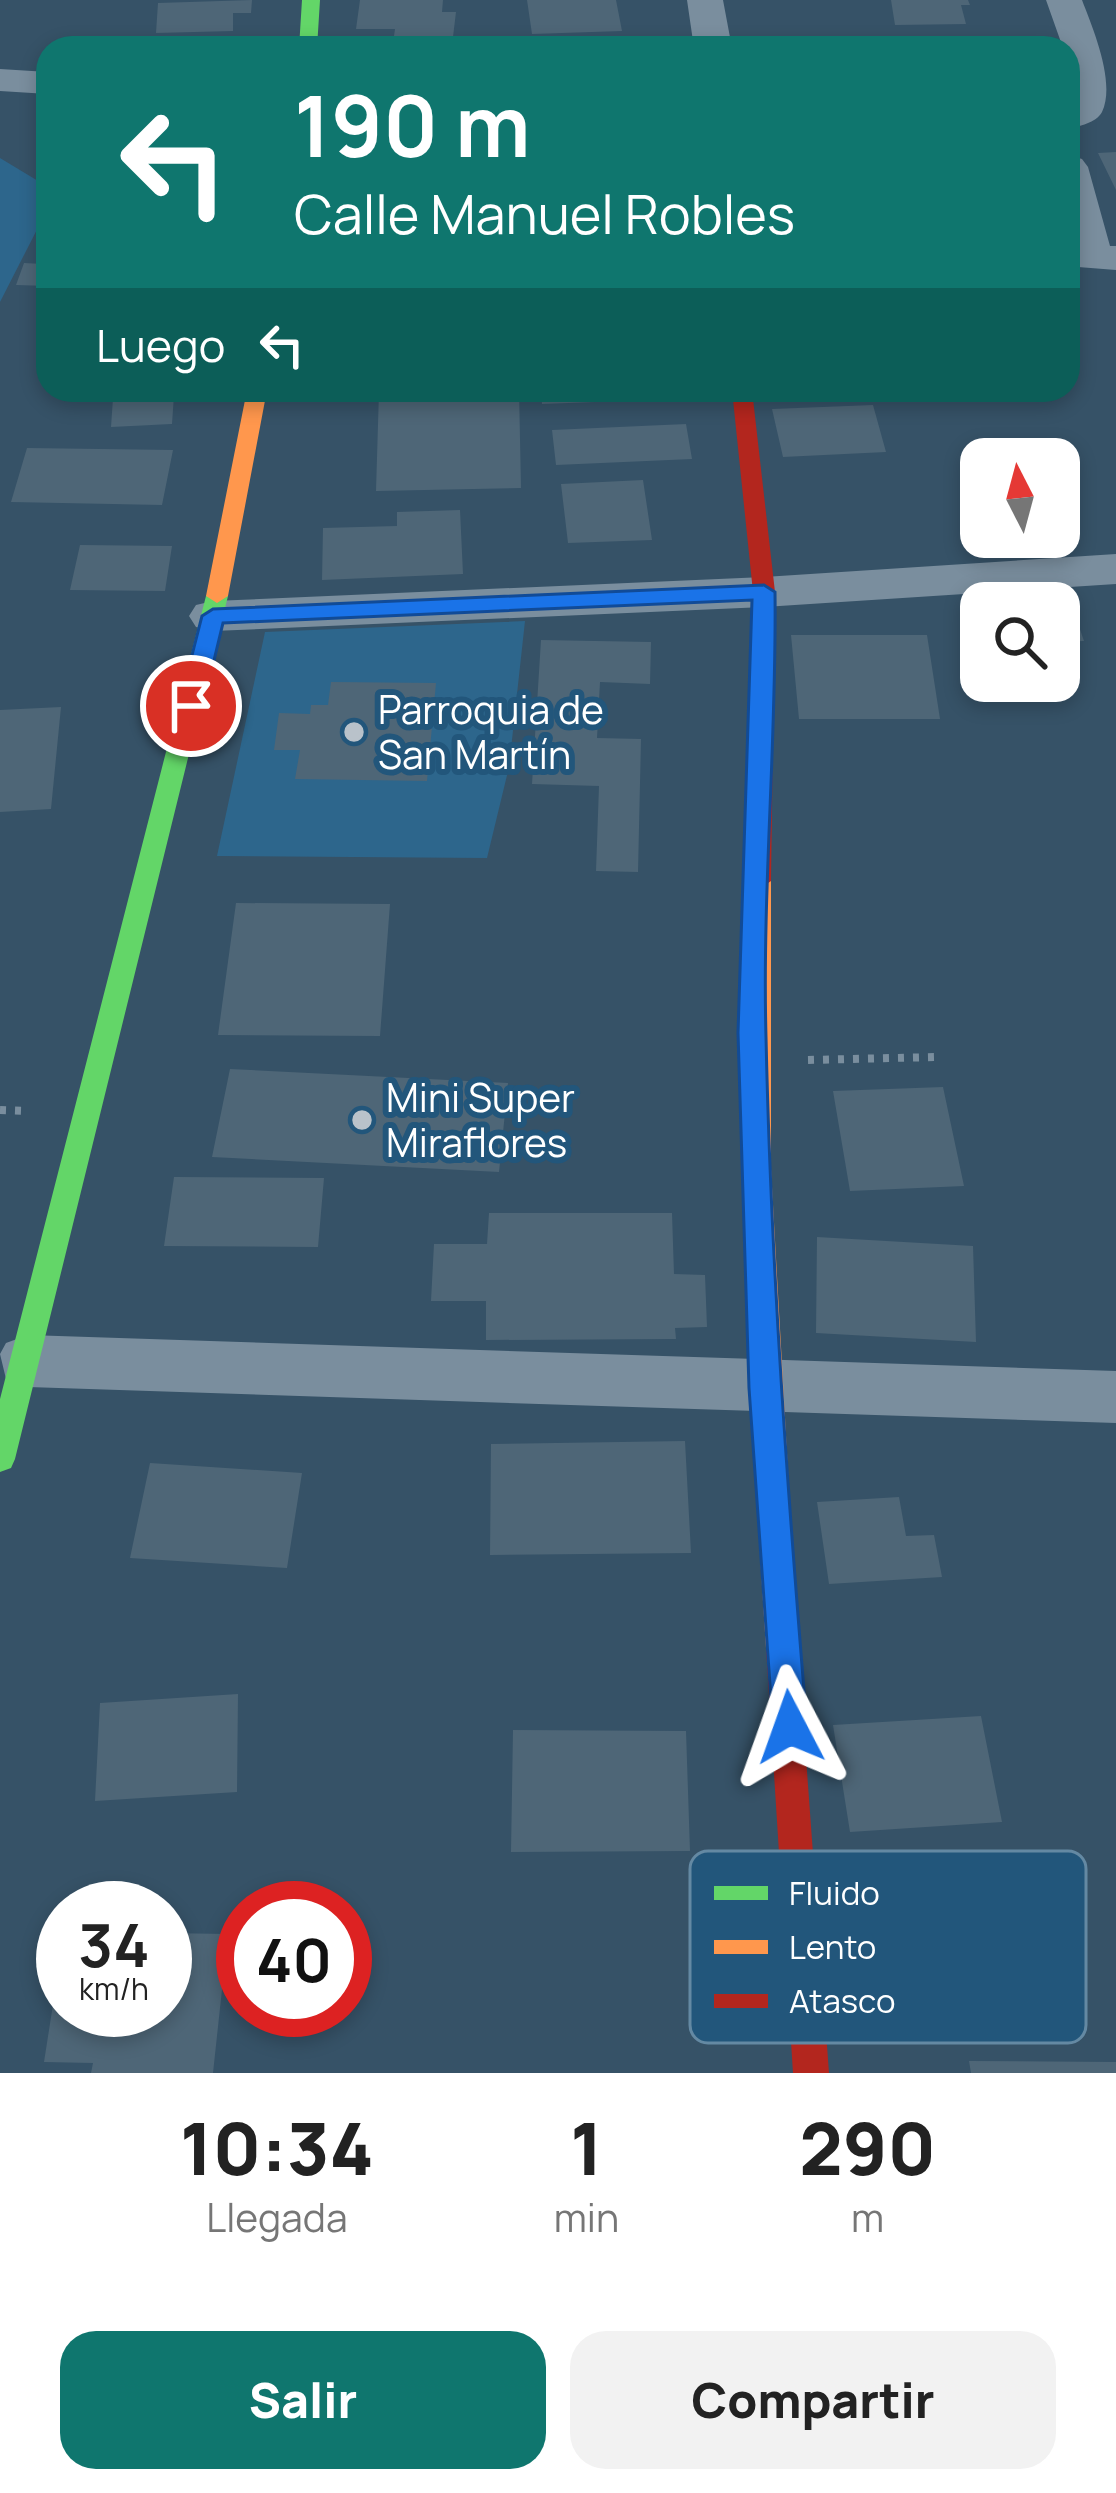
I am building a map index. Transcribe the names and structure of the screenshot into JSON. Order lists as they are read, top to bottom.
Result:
{
  "places": ["Parroquia de San Martín", "Mini Super Miraflores"],
  "legend": ["Fluido", "Lento", "Atasco"],
  "north": "top",
  "page": {
    "turn": ["190 m", "Calle Manuel Robles"],
    "then": "Luego",
    "speed": "34 km/h",
    "limit": "40",
    "eta": [
      "10:34",
      "Llegada",
      "1",
      "min",
      "290",
      "m"
    ],
    "buttons": ["Salir", "Compartir"]
  }
}
